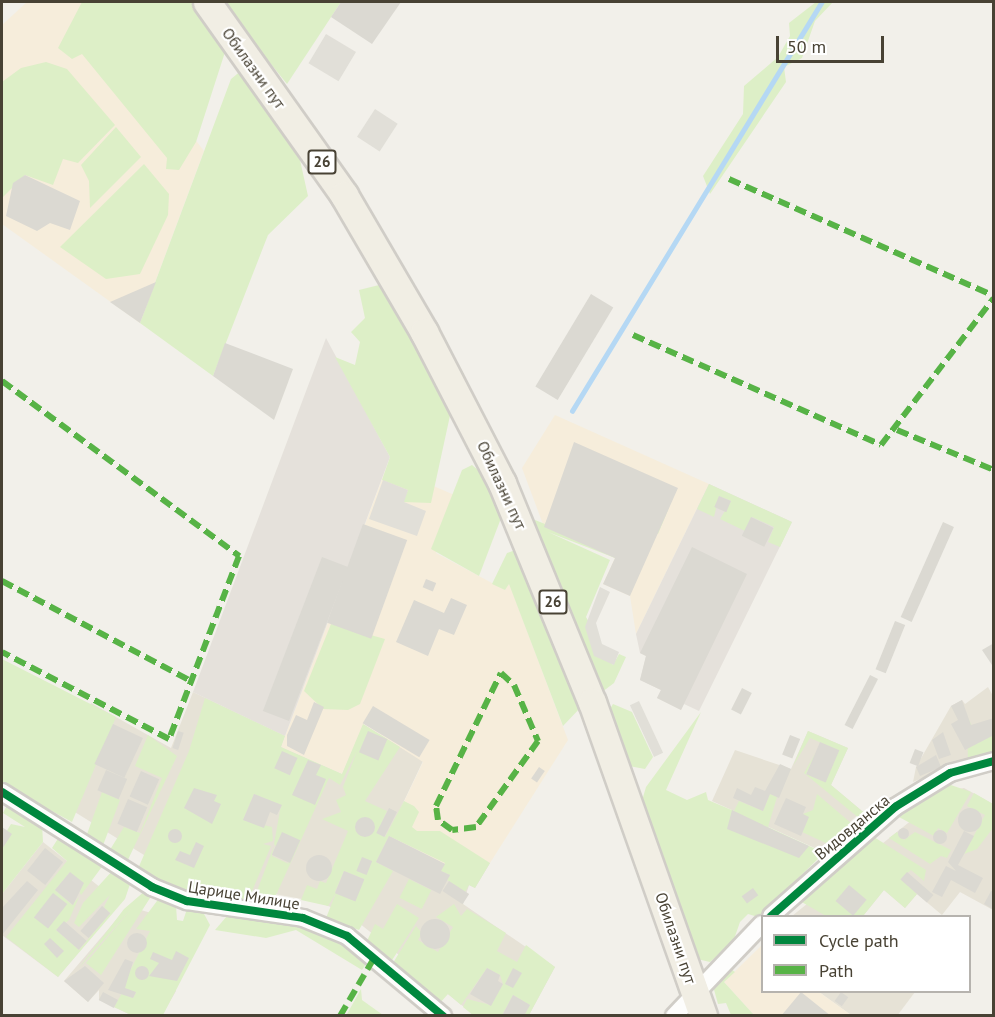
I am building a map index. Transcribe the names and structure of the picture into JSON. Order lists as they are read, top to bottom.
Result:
{
  "streets": {
    "main road": ["Обилазни пут", "26"],
    "street": ["Видовданска", "Царице Милице"]
  },
  "legend": ["Cycle path", "Path"],
  "scale_bar": "50 m"
}
